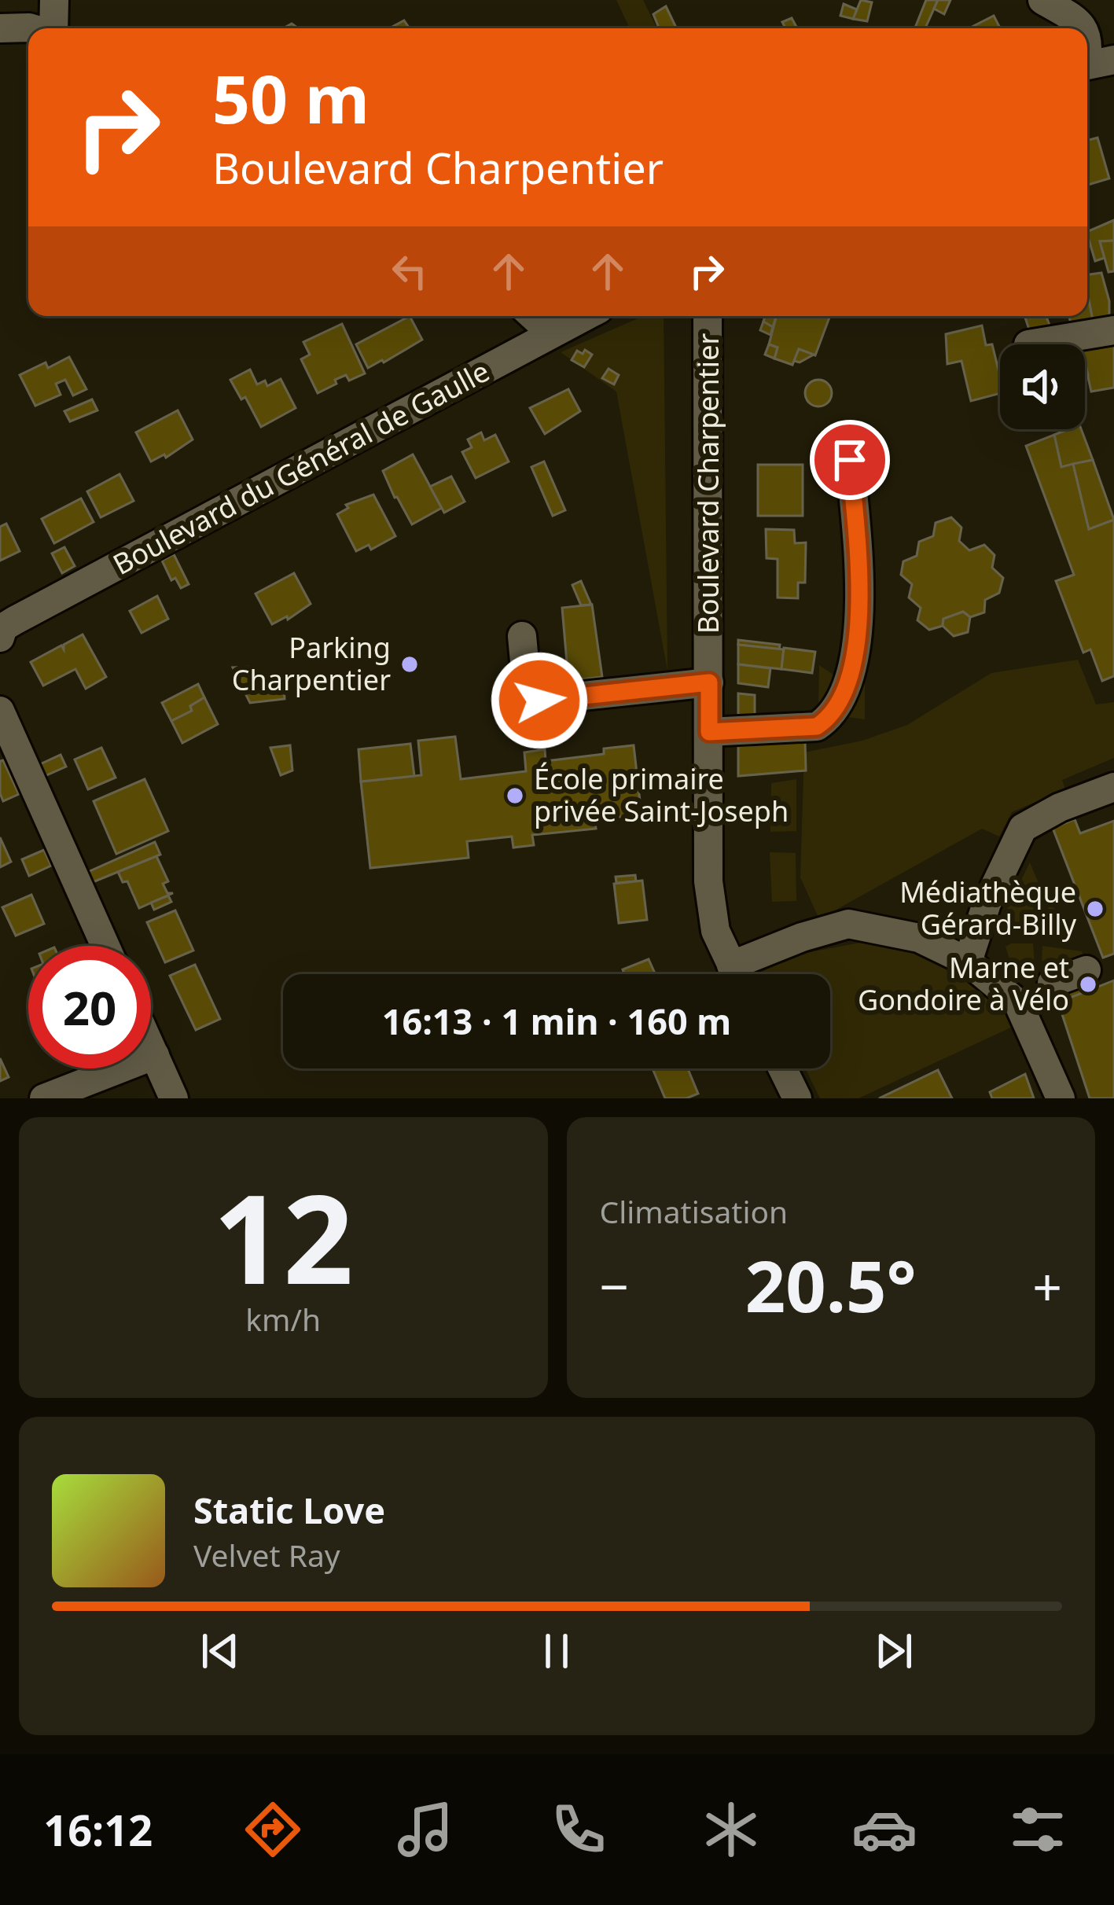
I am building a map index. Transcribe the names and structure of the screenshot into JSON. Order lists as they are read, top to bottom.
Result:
{
  "streets": {
    "street": ["Boulevard du Général de Gaulle", "Boulevard Charpentier"]
  },
  "places": [
    "Parking Charpentier",
    "École primaire privée Saint-Joseph",
    "Médiathèque Gérard-Billy",
    "Marne et Gondoire à Vélo"
  ],
  "page": {
    "turn": ["50 m", "Boulevard Charpentier"],
    "limit": "20",
    "trip": "16:13 · 1 min · 160 m",
    "tile": [
      ["12", "km/h"],
      "Climatisation"
    ],
    "heat": ["−", "20.5°", "+"],
    "song": ["Static Love", "Velvet Ray"],
    "tabs": "16:12"
  }
}
